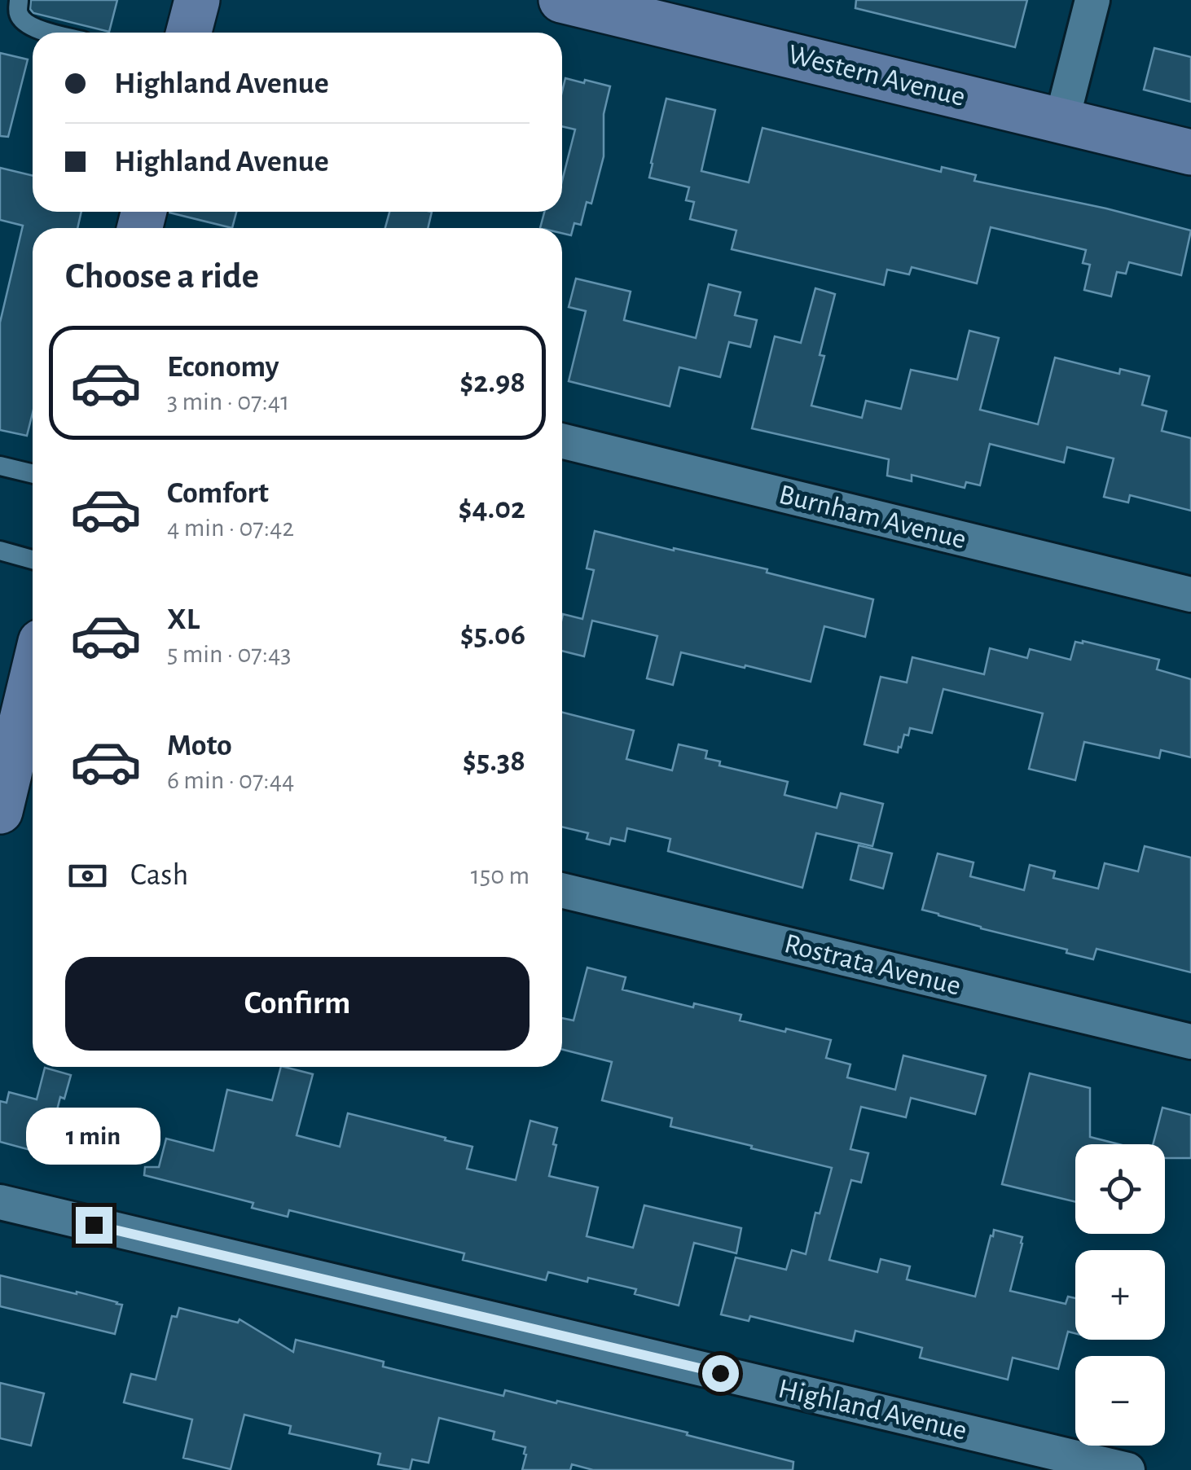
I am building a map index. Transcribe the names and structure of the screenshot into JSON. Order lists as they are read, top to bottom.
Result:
{
  "streets": {
    "main road": ["Western Avenue"],
    "street": ["Burnham Avenue", "Rostrata Avenue", "Highland Avenue"]
  },
  "page": {
    "banner": ["Highland Avenue", "Highland Avenue"],
    "heading": "Choose a ride",
    "list": [
      {
        "name": "Economy",
        "note": "3 min · 07:41",
        "value": "$2.98"
      },
      {
        "name": "Comfort",
        "note": "4 min · 07:42",
        "value": "$4.02"
      },
      {
        "name": "XL",
        "note": "5 min · 07:43",
        "value": "$5.06"
      },
      {
        "name": "Moto",
        "note": "6 min · 07:44",
        "value": "$5.38"
      }
    ],
    "pay": ["Cash", "150 m"],
    "buttons": "Confirm",
    "bubble": "1 min",
    "map_buttons": ["+", "−"]
  }
}
